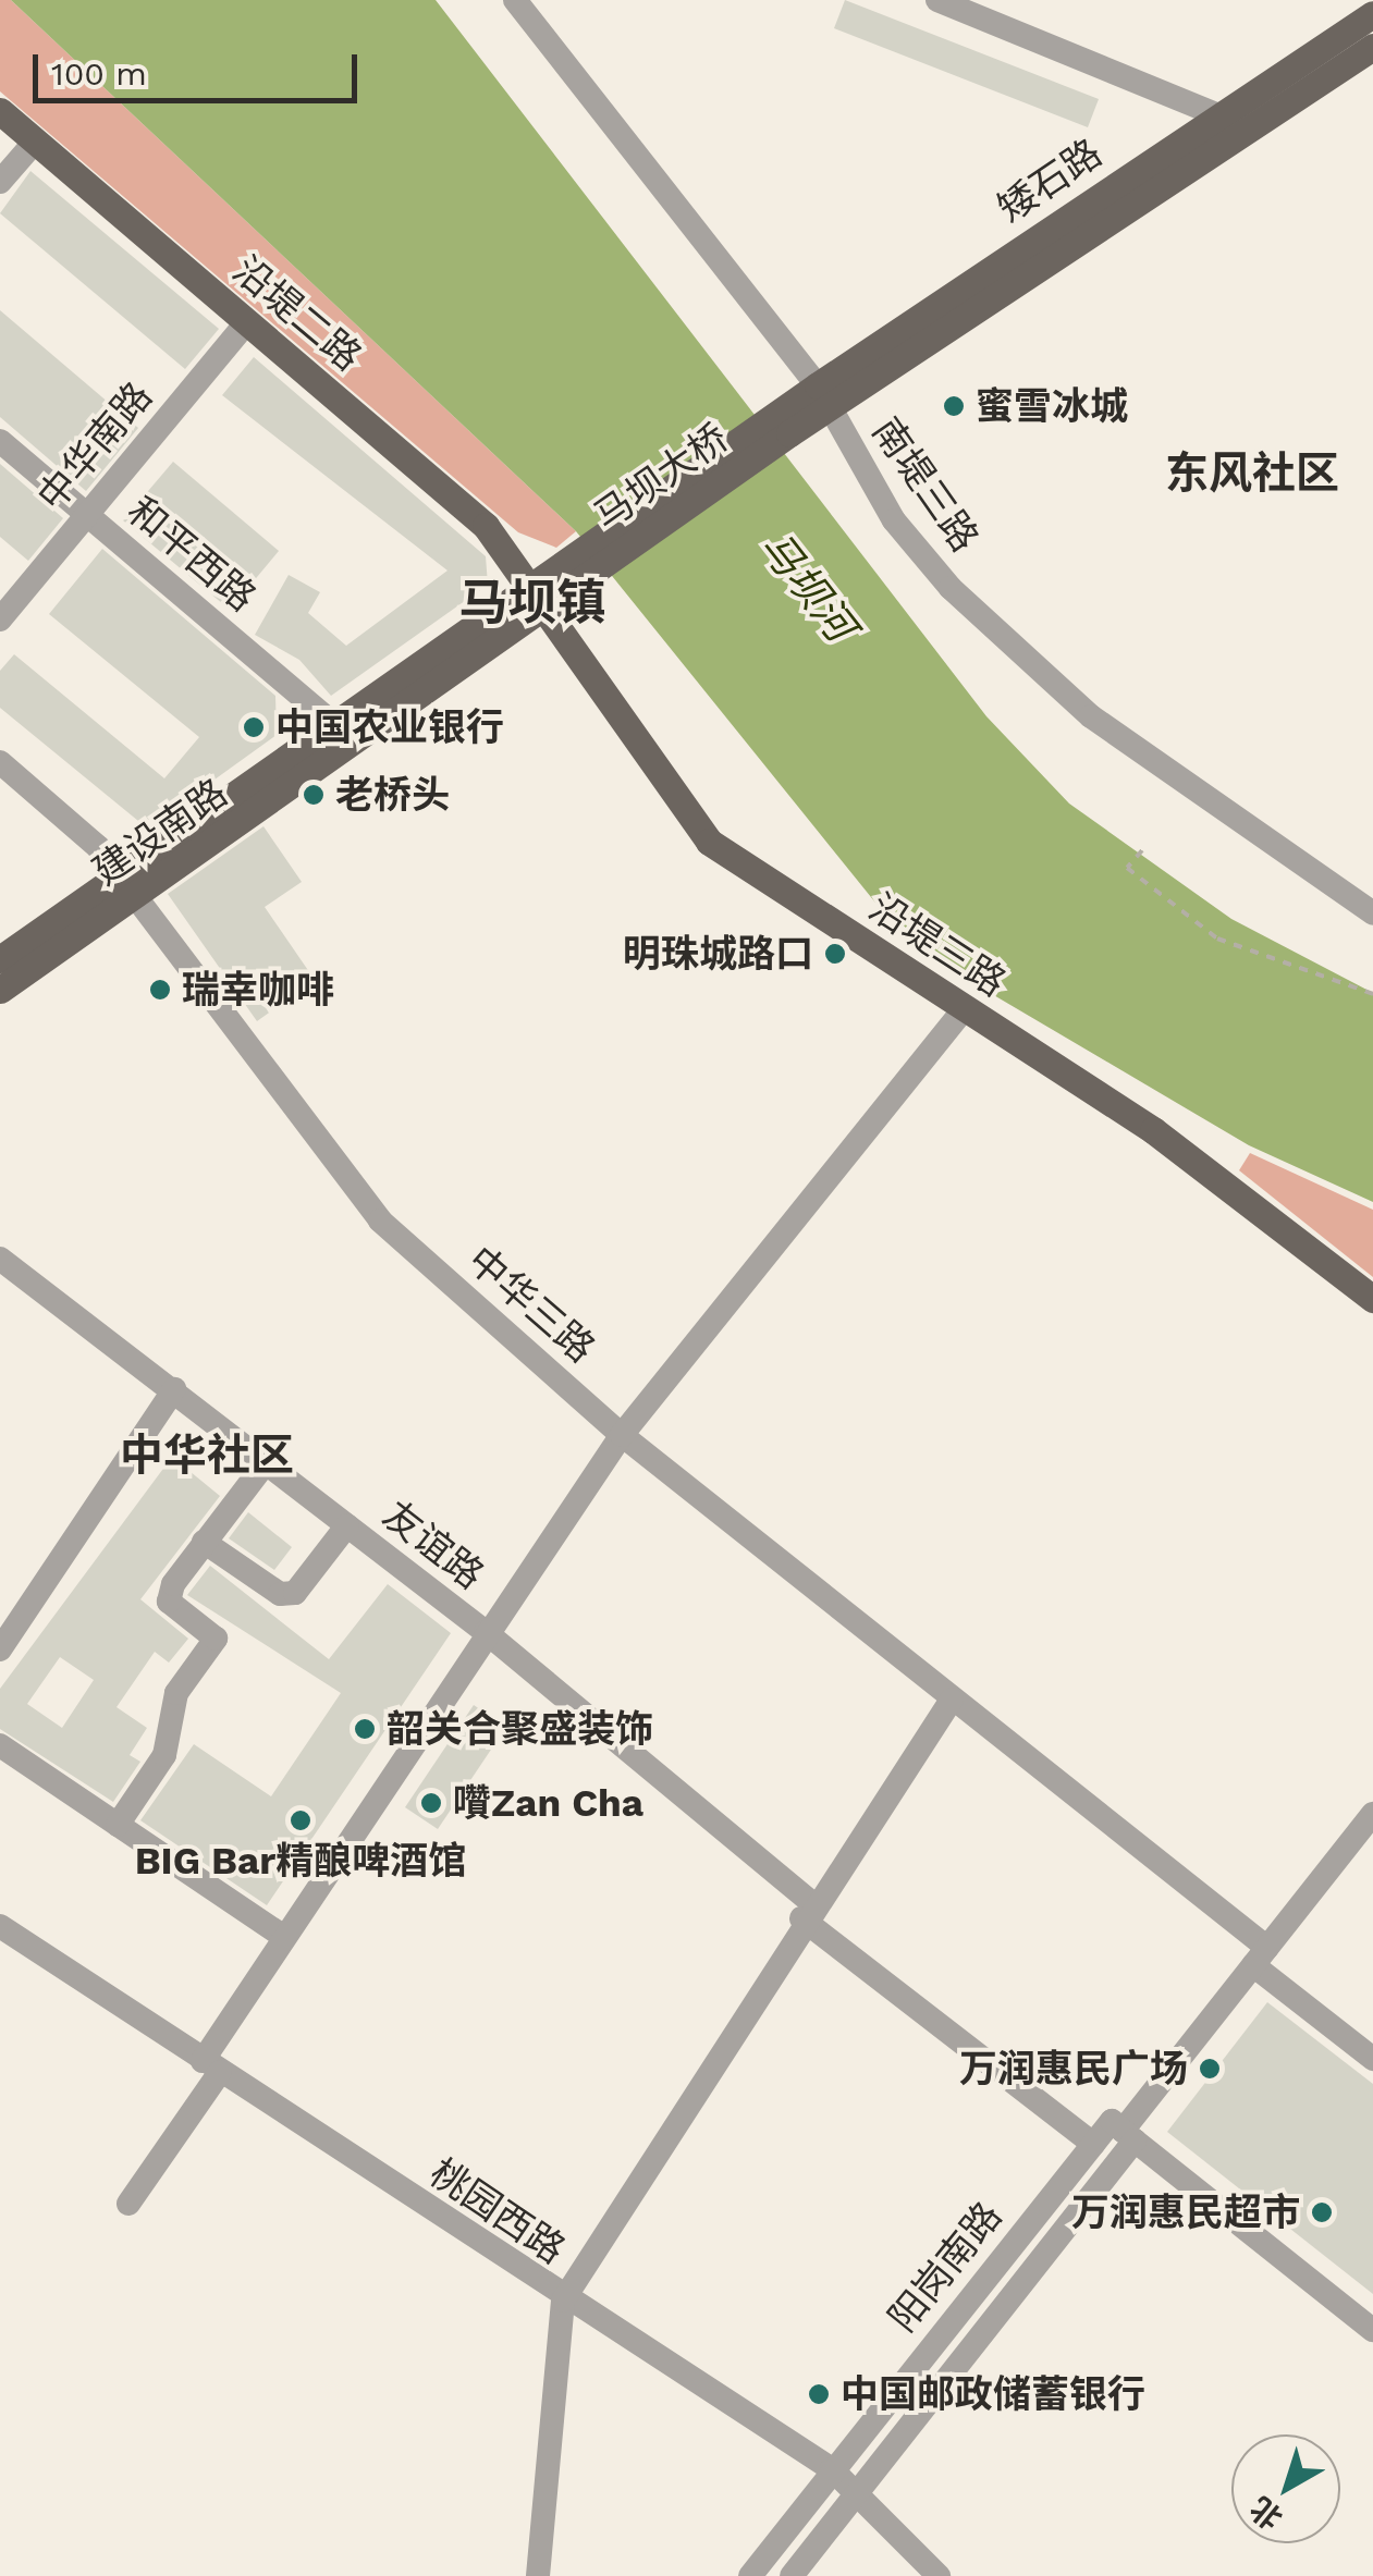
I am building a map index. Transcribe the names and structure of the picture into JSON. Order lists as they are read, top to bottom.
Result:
{
  "streets": {
    "main road": [
      "矮石路",
      "沿堤二路",
      "马坝大桥",
      "建设南路",
      "沿堤三路"
    ],
    "street": [
      "中华南路",
      "南堤三路",
      "和平西路",
      "中华三路",
      "友谊路",
      "桃园西路",
      "阳岗南路"
    ]
  },
  "crossings": [
    ["矮石路", "马坝大桥"],
    ["矮石路", "南堤三路"],
    ["沿堤二路", "中华南路"],
    ["沿堤二路", "建设南路"],
    ["沿堤二路", "沿堤三路"],
    ["中华南路", "和平西路"],
    ["马坝大桥", "建设南路"],
    ["和平西路", "建设南路"],
    ["建设南路", "沿堤三路"],
    ["建设南路", "中华三路"],
    ["中华三路", "阳岗南路"],
    ["友谊路", "阳岗南路"],
    ["桃园西路", "阳岗南路"]
  ],
  "districts": ["东风社区", "马坝镇", "中华社区"],
  "water": ["马坝河"],
  "places": [
    "蜜雪冰城",
    "中国农业银行",
    "老桥头",
    "明珠城路口",
    "瑞幸咖啡",
    "韶关合聚盛装饰",
    "囋Zan Cha",
    "BIG Bar精酿啤酒馆",
    "万润惠民广场",
    "万润惠民超市",
    "中国邮政储蓄银行"
  ],
  "scale_bar": "100 m",
  "north": "bottom left"
}
